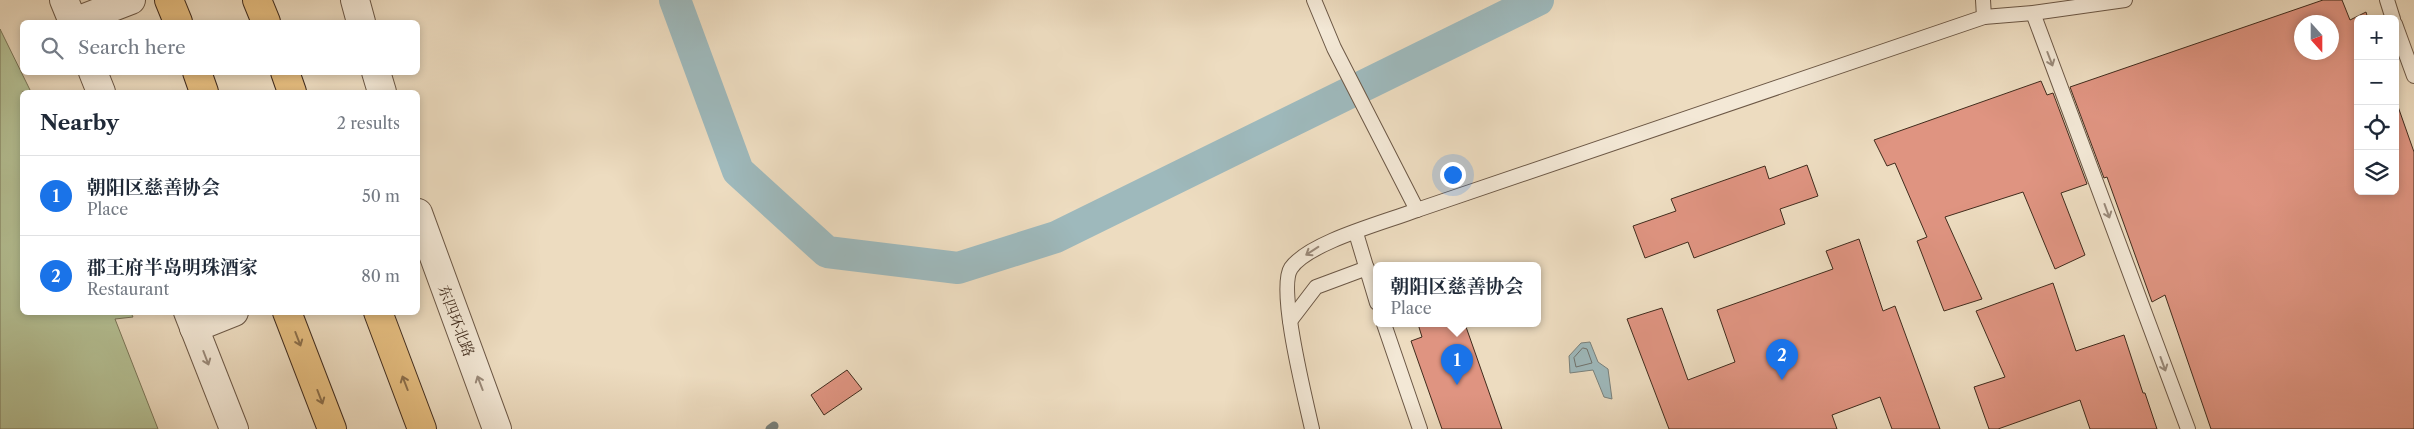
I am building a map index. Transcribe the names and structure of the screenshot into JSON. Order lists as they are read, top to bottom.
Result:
{
  "streets": {
    "street": ["东四环北路"]
  },
  "north": "bottom",
  "page": {
    "map_buttons": ["+", "−"],
    "search": "Search here",
    "heading": ["Nearby", "2 results"],
    "list": [
      {
        "mark": "1",
        "name": "朝阳区慈善协会",
        "note": "Place",
        "value": "50 m"
      },
      {
        "mark": "2",
        "name": "郡王府半岛明珠酒家",
        "note": "Restaurant",
        "value": "80 m"
      }
    ],
    "popup": ["朝阳区慈善协会", "Place"],
    "pins": ["2", "1"]
  }
}
